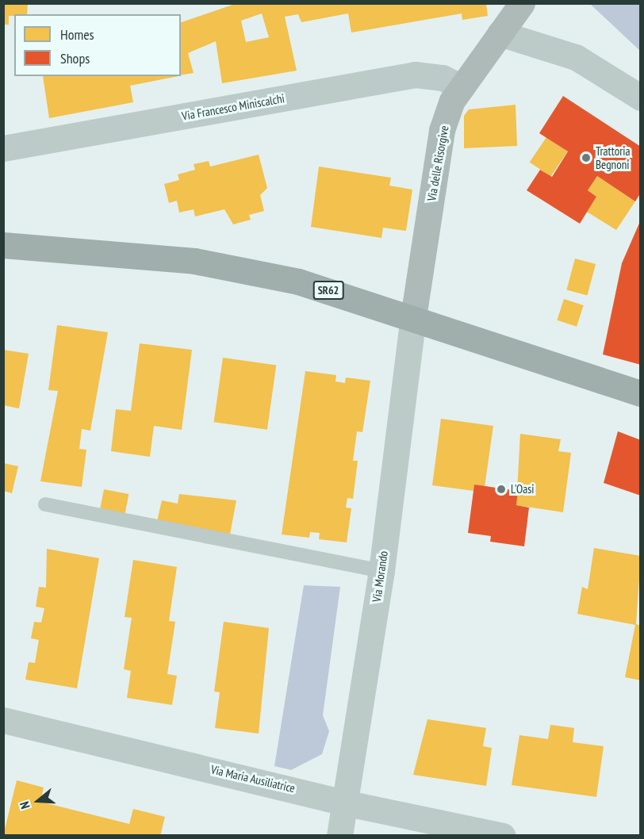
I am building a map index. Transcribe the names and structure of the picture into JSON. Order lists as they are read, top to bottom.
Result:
{
  "streets": {
    "main road": ["SR62"],
    "street": [
      "Via Francesco Miniscalchi",
      "Via delle Risorgive",
      "Via Morando",
      "Via Maria Ausiliatrice"
    ]
  },
  "crossings": [
    ["Via Francesco Miniscalchi", "Via delle Risorgive"],
    ["Via delle Risorgive", "SR62"],
    ["Via delle Risorgive", "Via Morando"],
    ["SR62", "Via Morando"],
    ["Via Morando", "Via Maria Ausiliatrice"]
  ],
  "places": ["Trattoria Begnoni", "L'Oasi"],
  "legend": ["Homes", "Shops"],
  "north": "left"
}
